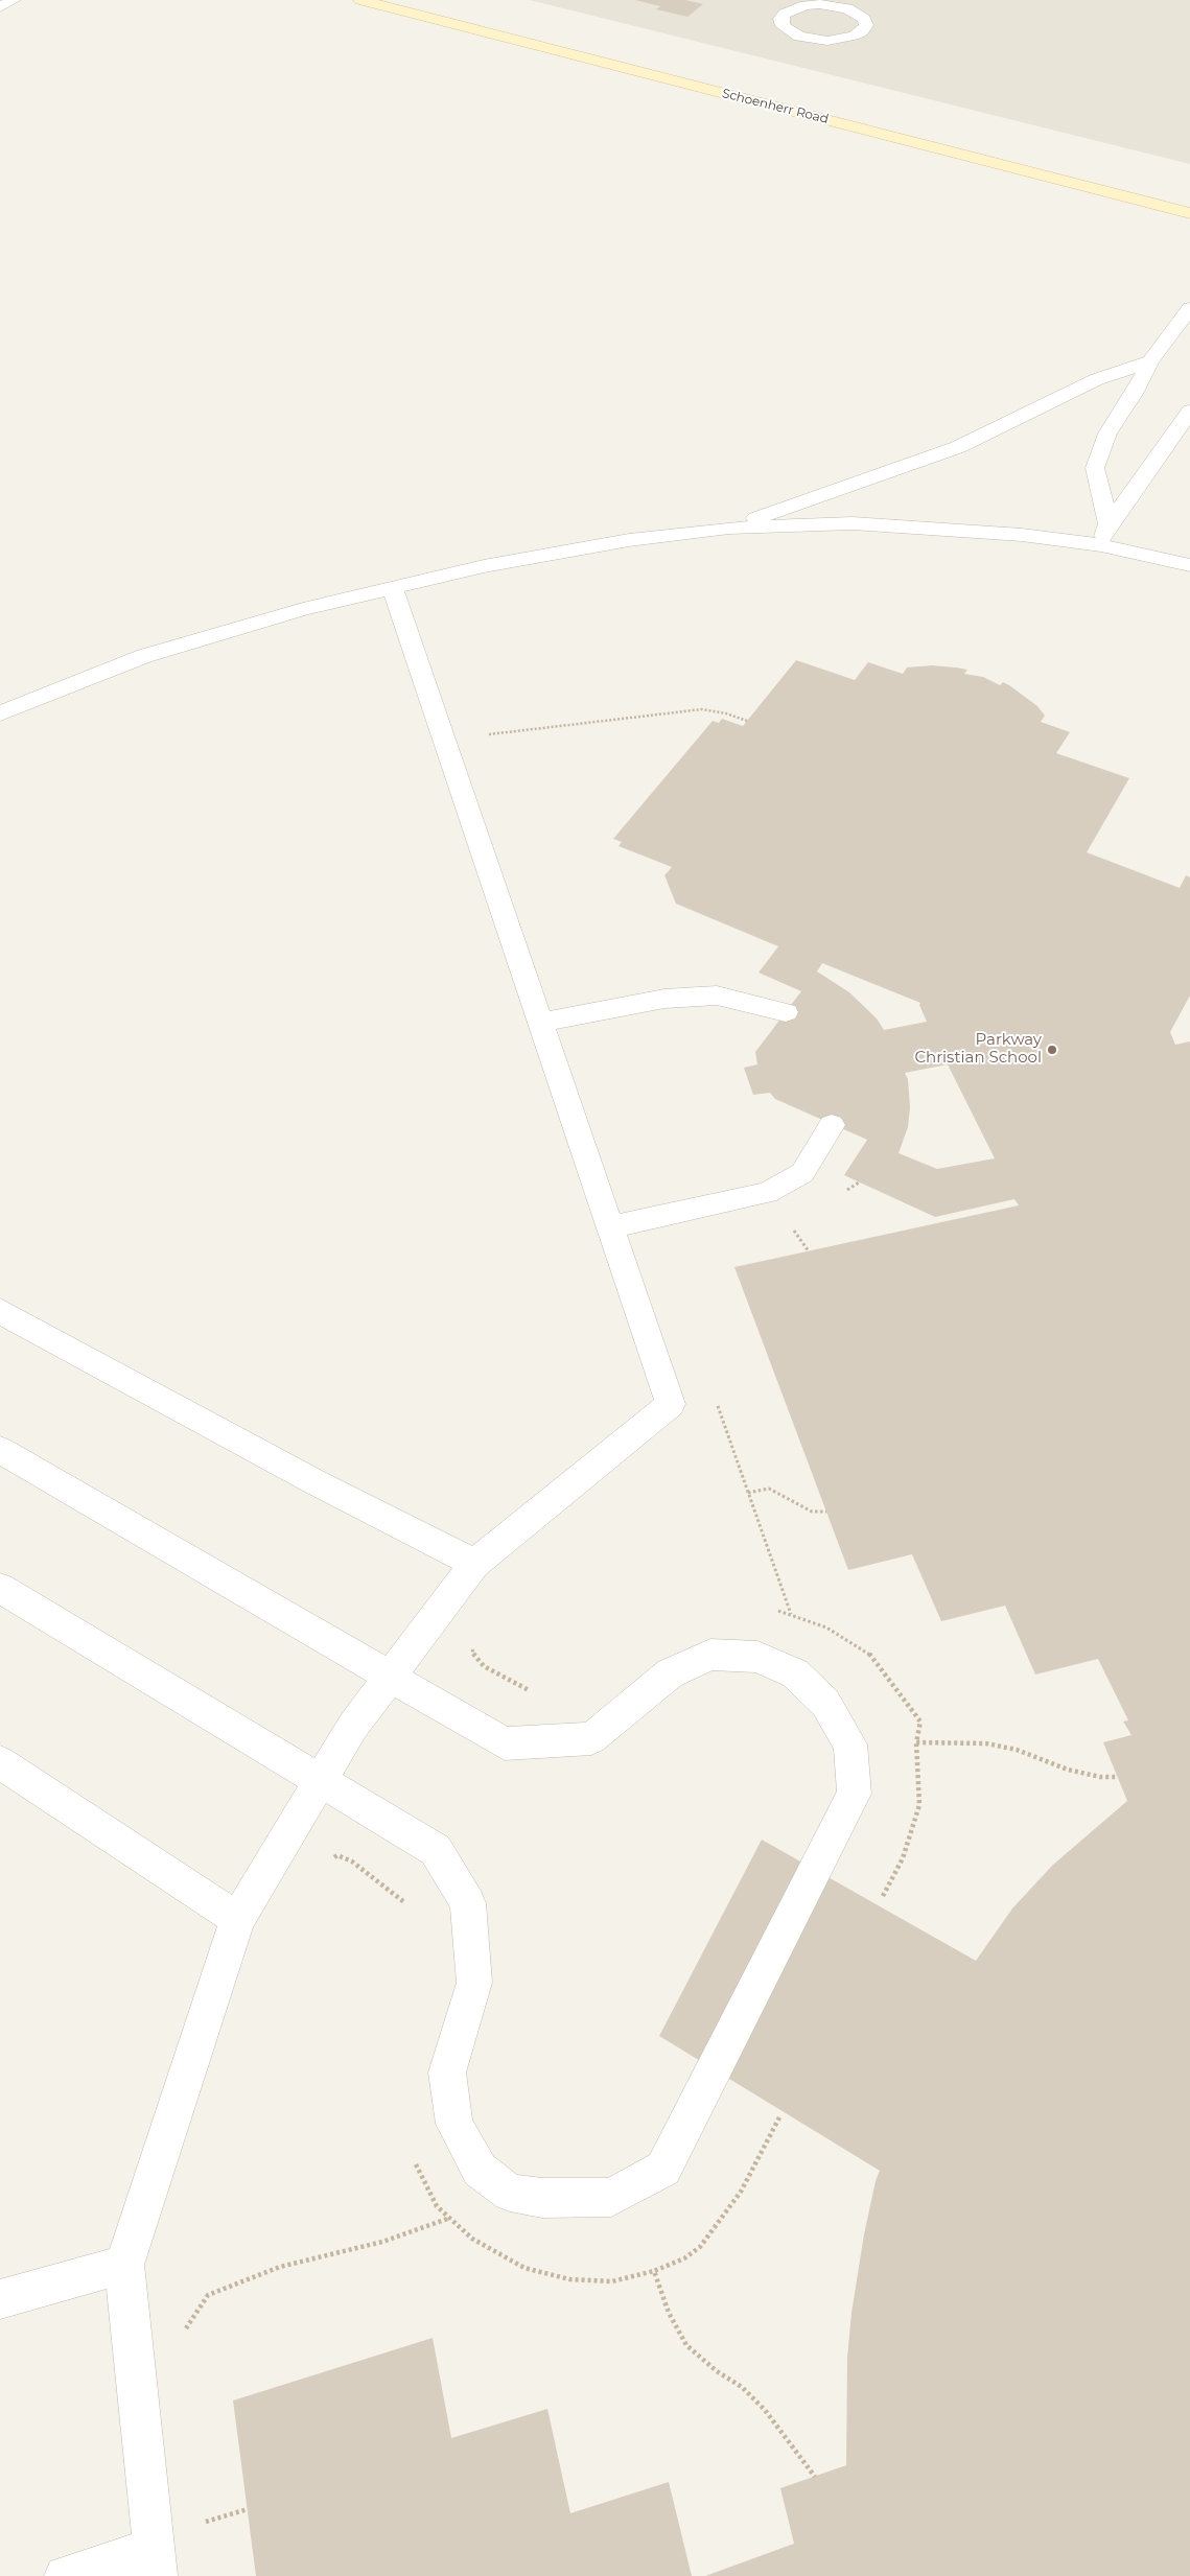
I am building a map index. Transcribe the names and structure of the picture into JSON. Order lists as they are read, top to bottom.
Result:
{
  "streets": {
    "main road": ["Schoenherr Road"]
  },
  "places": ["Parkway Christian School"]
}
